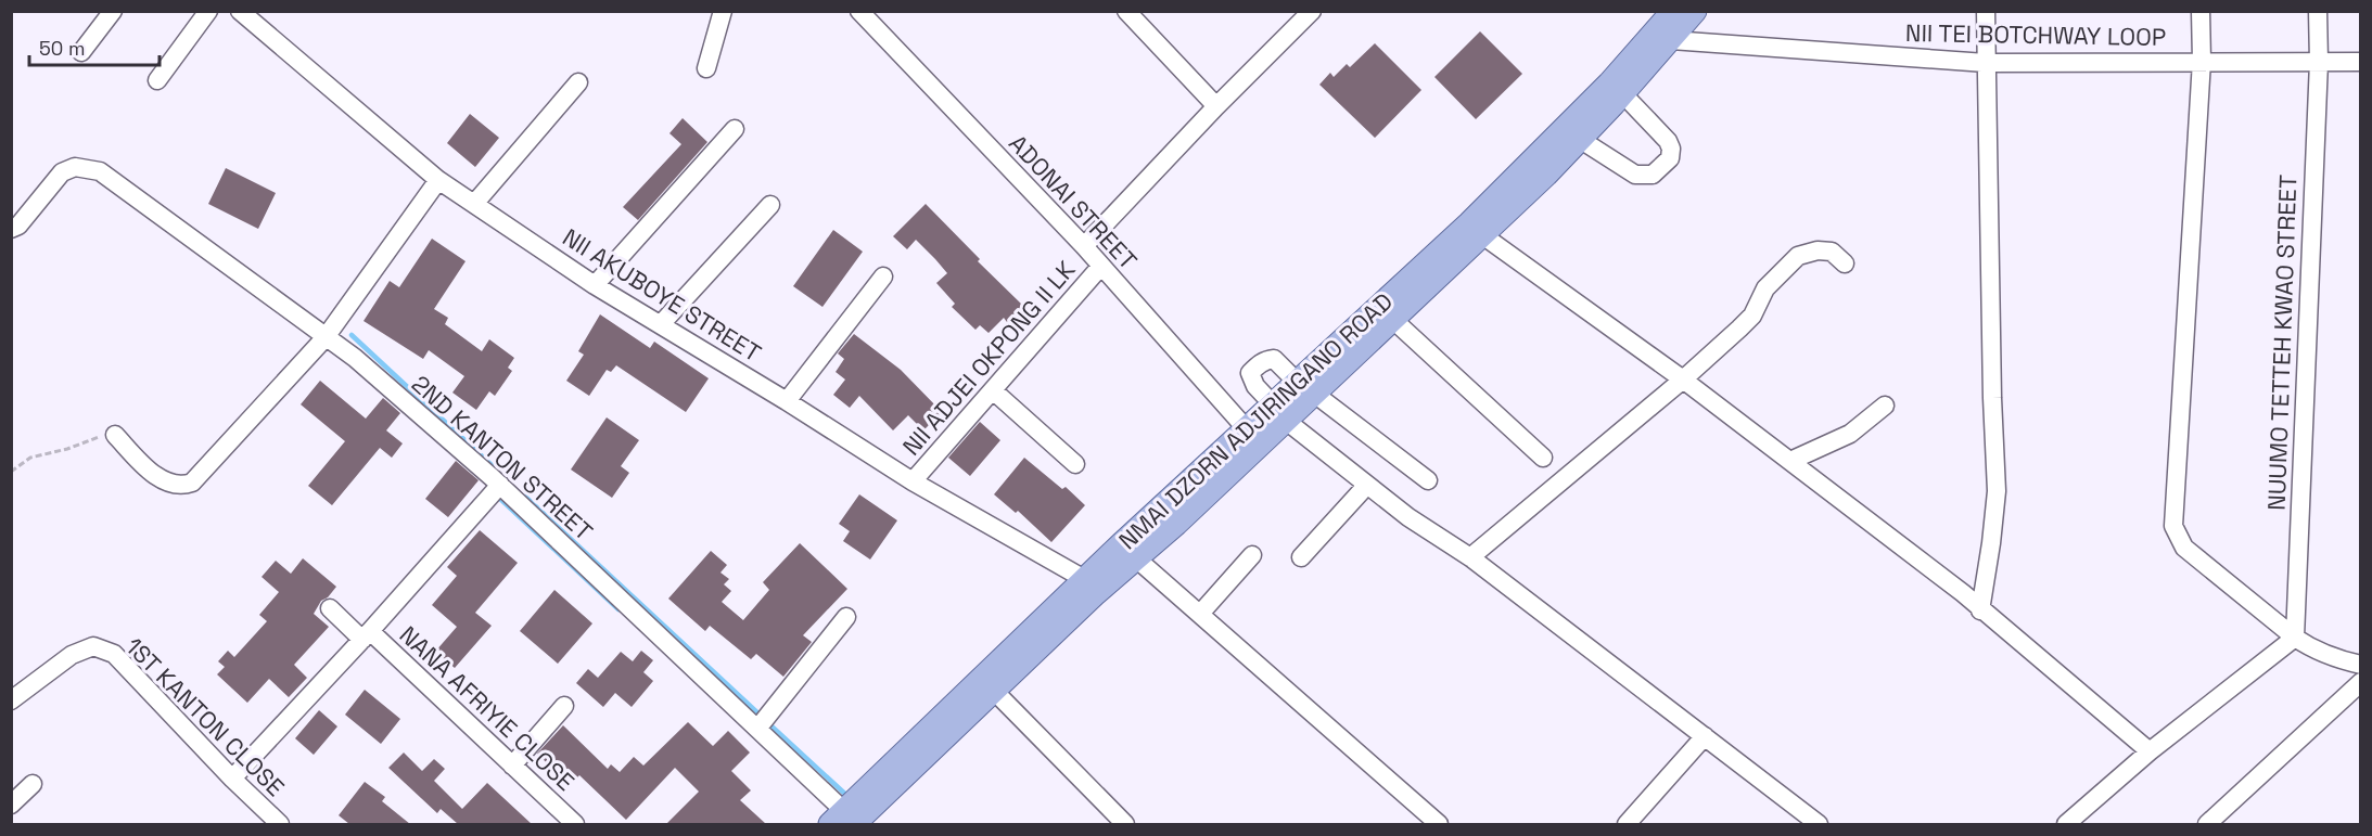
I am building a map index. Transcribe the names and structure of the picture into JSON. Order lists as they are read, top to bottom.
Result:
{
  "streets": {
    "main road": ["NMAI DZORN ADJIRINGANO ROAD"],
    "street": [
      "NII TEI BOTCHWAY LOOP",
      "ADONAI STREET",
      "NII AKUBOYE STREET",
      "NUUMO TETTEH KWAO STREET",
      "NII ADJEI OKPONG II LK",
      "2ND KANTON STREET",
      "NANA AFRIYIE CLOSE",
      "1ST KANTON CLOSE"
    ]
  },
  "crossings": [
    ["NII TEI BOTCHWAY LOOP", "NUUMO TETTEH KWAO STREET"],
    ["NII TEI BOTCHWAY LOOP", "NMAI DZORN ADJIRINGANO ROAD"],
    ["ADONAI STREET", "NII ADJEI OKPONG II LK"],
    ["ADONAI STREET", "NMAI DZORN ADJIRINGANO ROAD"],
    ["NII AKUBOYE STREET", "NII ADJEI OKPONG II LK"],
    ["NII AKUBOYE STREET", "NMAI DZORN ADJIRINGANO ROAD"],
    ["NMAI DZORN ADJIRINGANO ROAD", "2ND KANTON STREET"],
    ["NANA AFRIYIE CLOSE", "1ST KANTON CLOSE"]
  ],
  "scale_bar": "50 m"
}
